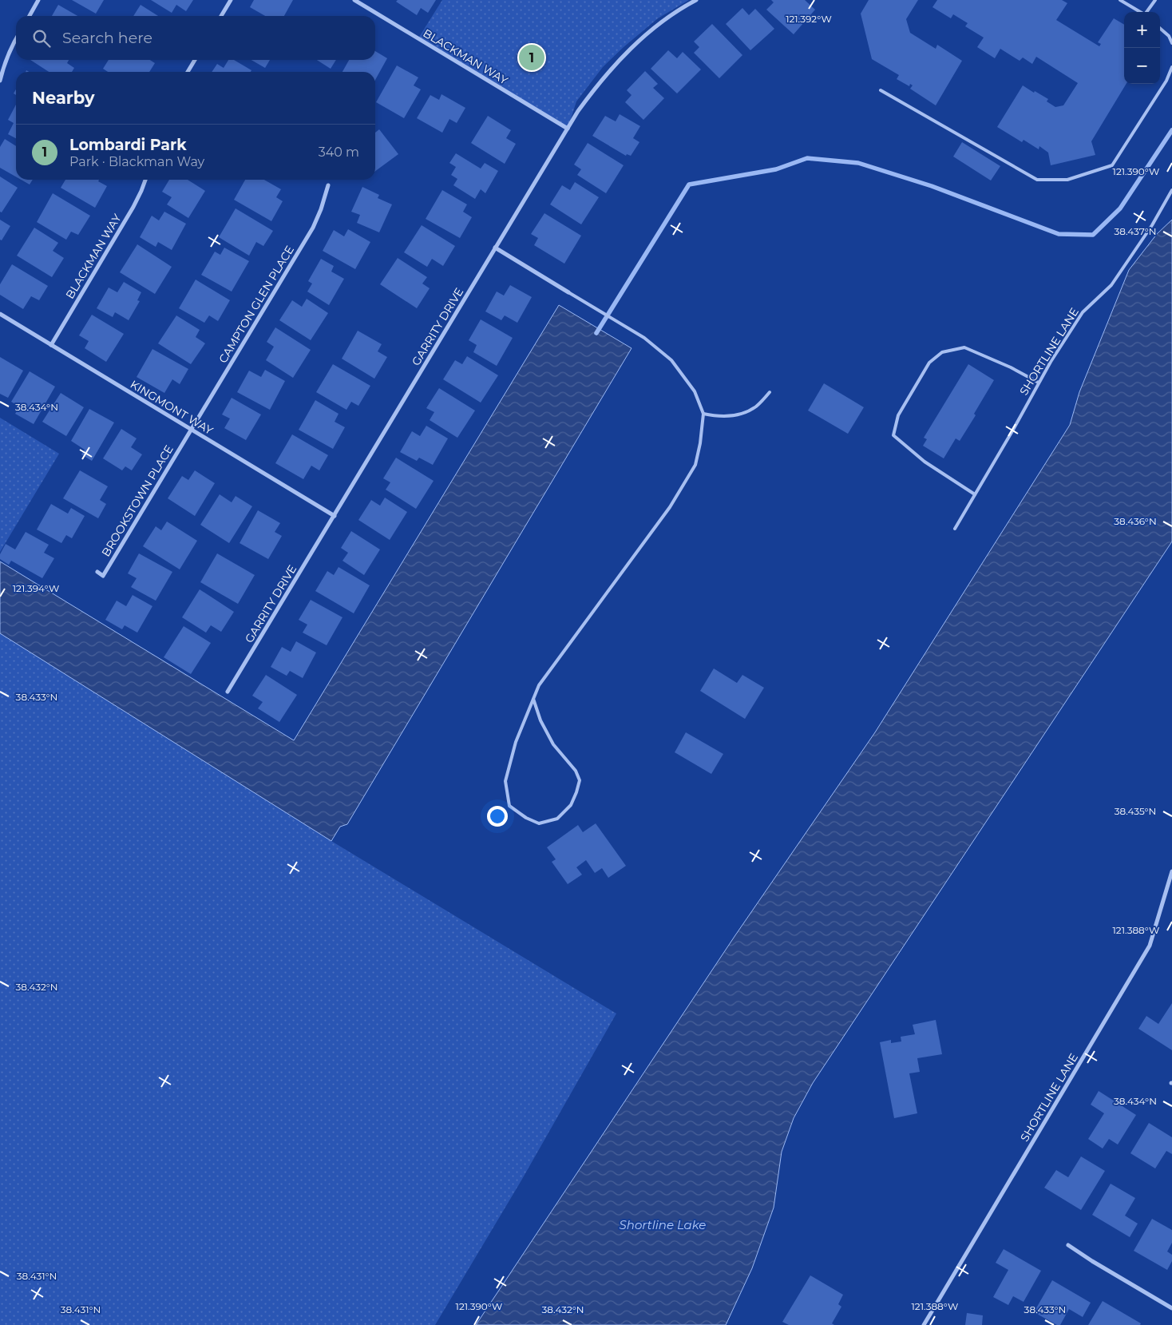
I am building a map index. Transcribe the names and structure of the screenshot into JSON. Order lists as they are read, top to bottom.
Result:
{
  "streets": {
    "street": [
      "BLACKMAN WAY",
      "CAMPTON GLEN PLACE",
      "GARRITY DRIVE",
      "SHORTLINE LANE",
      "KINGMONT WAY",
      "BROOKSTOWN PLACE"
    ]
  },
  "crossings": [
    ["BLACKMAN WAY", "GARRITY DRIVE"],
    ["BLACKMAN WAY", "KINGMONT WAY"],
    ["CAMPTON GLEN PLACE", "KINGMONT WAY"],
    ["CAMPTON GLEN PLACE", "BROOKSTOWN PLACE"],
    ["GARRITY DRIVE", "KINGMONT WAY"],
    ["KINGMONT WAY", "BROOKSTOWN PLACE"]
  ],
  "water": ["Shortline Lake"],
  "page": {
    "map_buttons": ["+", "−"],
    "search": "Search here",
    "pins": "1",
    "heading": "Nearby",
    "list": [
      {
        "mark": "1",
        "name": "Lombardi Park",
        "note": "Park · Blackman Way",
        "value": "340 m"
      }
    ]
  },
  "coordinates": [
    "121.392°W",
    "121.390°W",
    "38.437°N",
    "38.434°N",
    "38.436°N",
    "121.394°W",
    "38.433°N",
    "38.435°N",
    "121.388°W",
    "38.432°N",
    "38.431°N"
  ]
}
